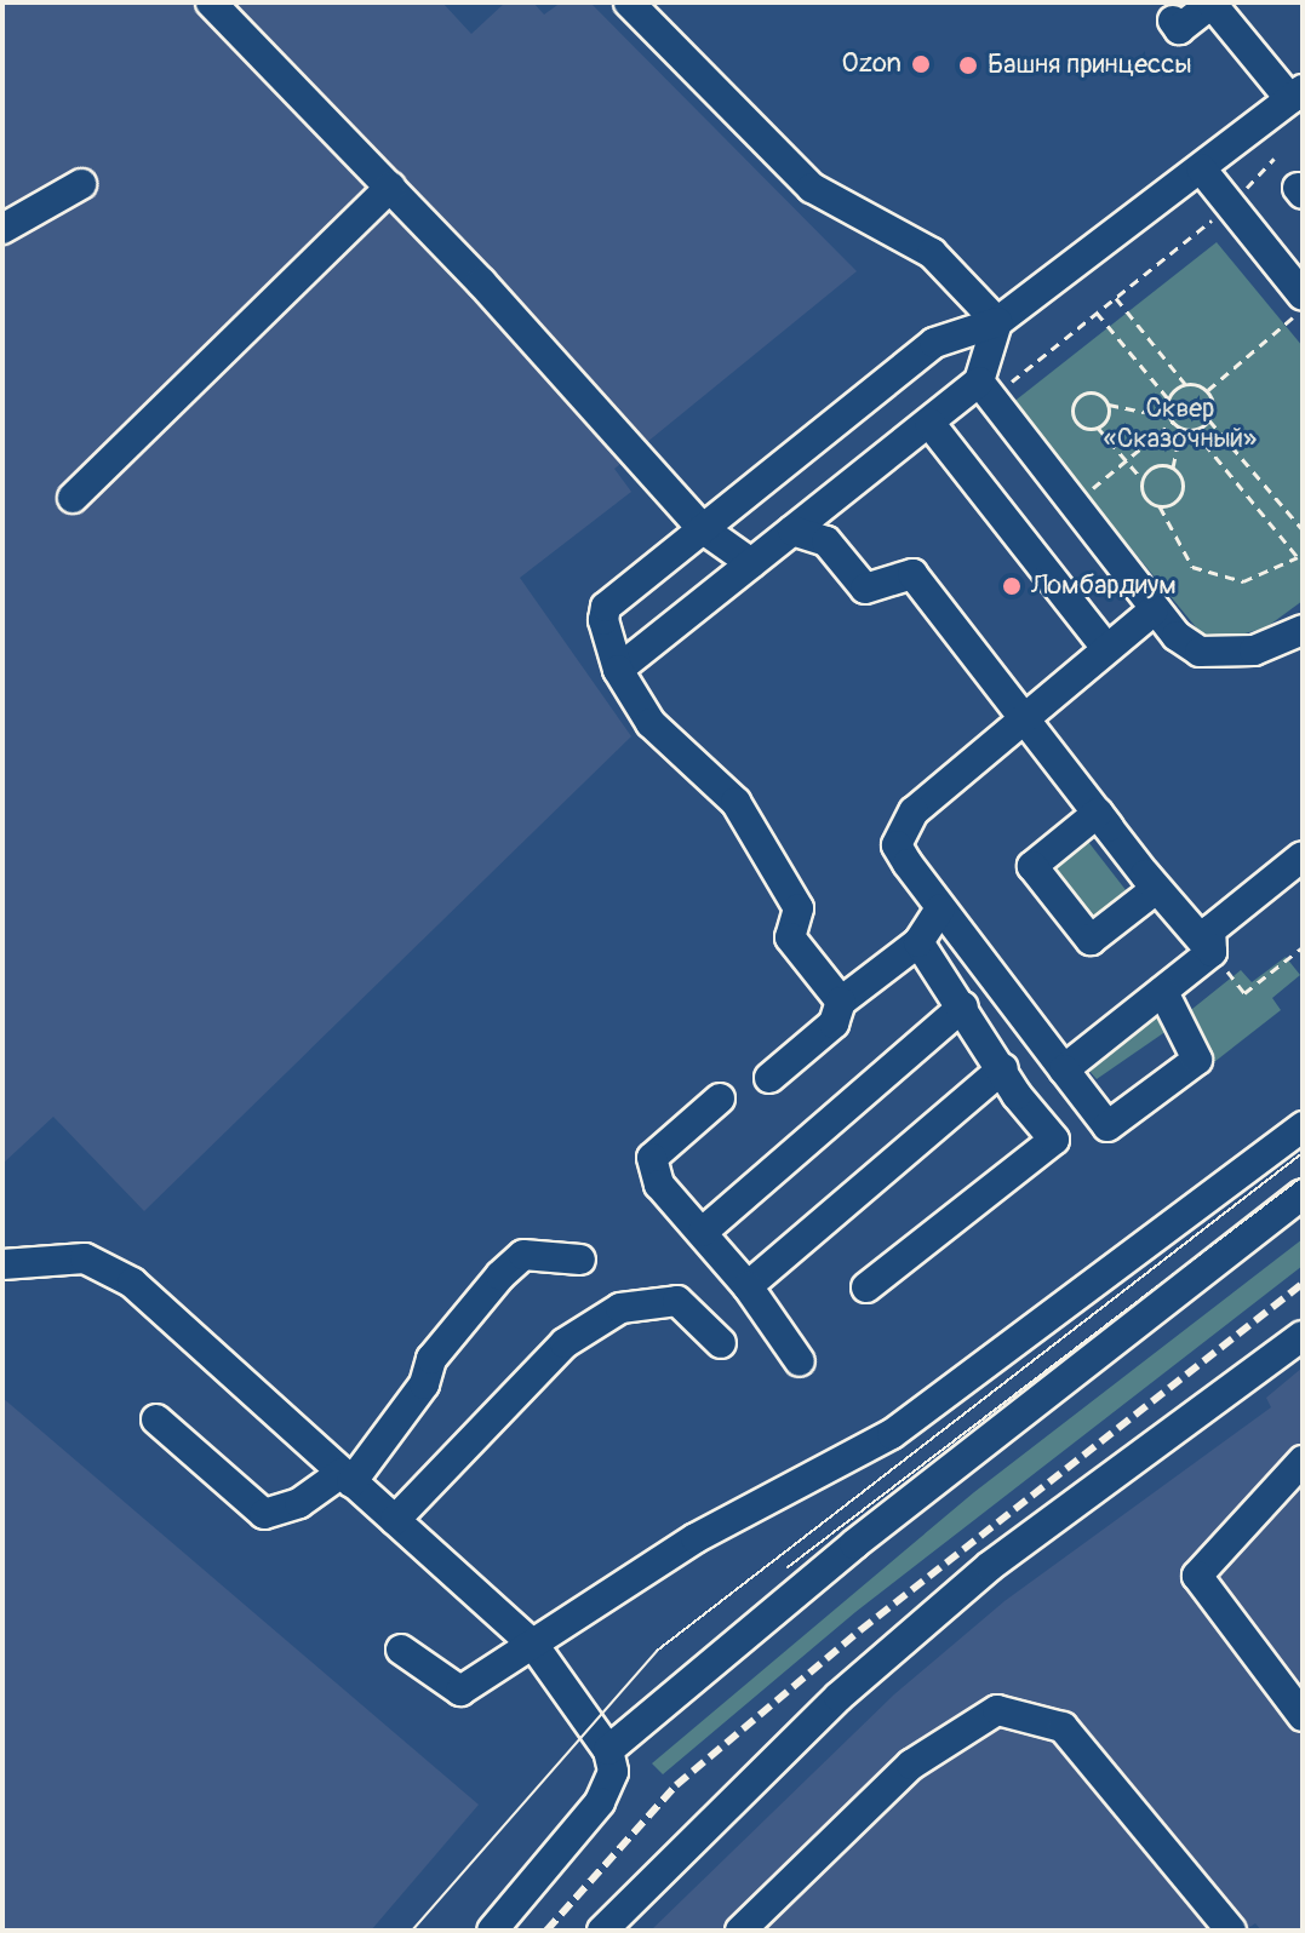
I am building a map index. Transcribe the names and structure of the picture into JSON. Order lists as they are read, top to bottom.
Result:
{
  "parks": ["Сквер «Сказочный»"],
  "places": ["Ozon", "Башня принцессы", "Ломбардиум"]
}
